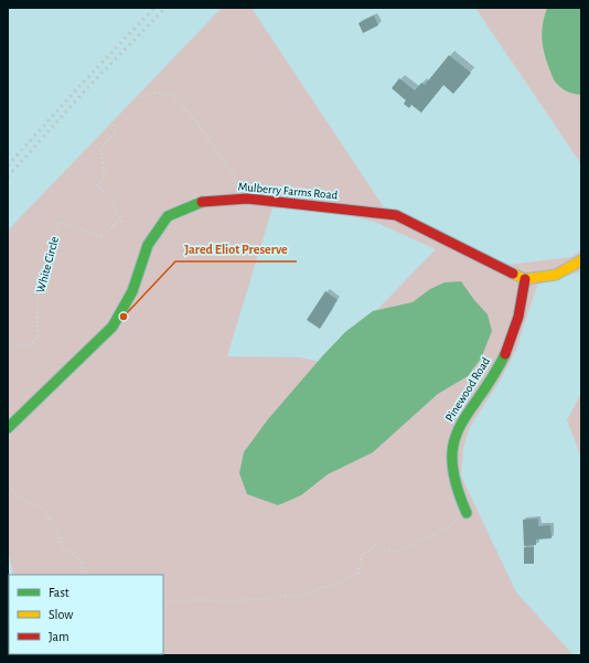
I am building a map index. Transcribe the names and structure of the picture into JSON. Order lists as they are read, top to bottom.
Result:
{
  "streets": {
    "street": ["Mulberry Farms Road", "Pinewood Road"],
    "path": ["White Circle"]
  },
  "crossings": [
    ["Mulberry Farms Road", "White Circle"],
    ["Mulberry Farms Road", "Pinewood Road"]
  ],
  "places": ["Jared Eliot Preserve"],
  "legend": ["Fast", "Slow", "Jam"]
}
